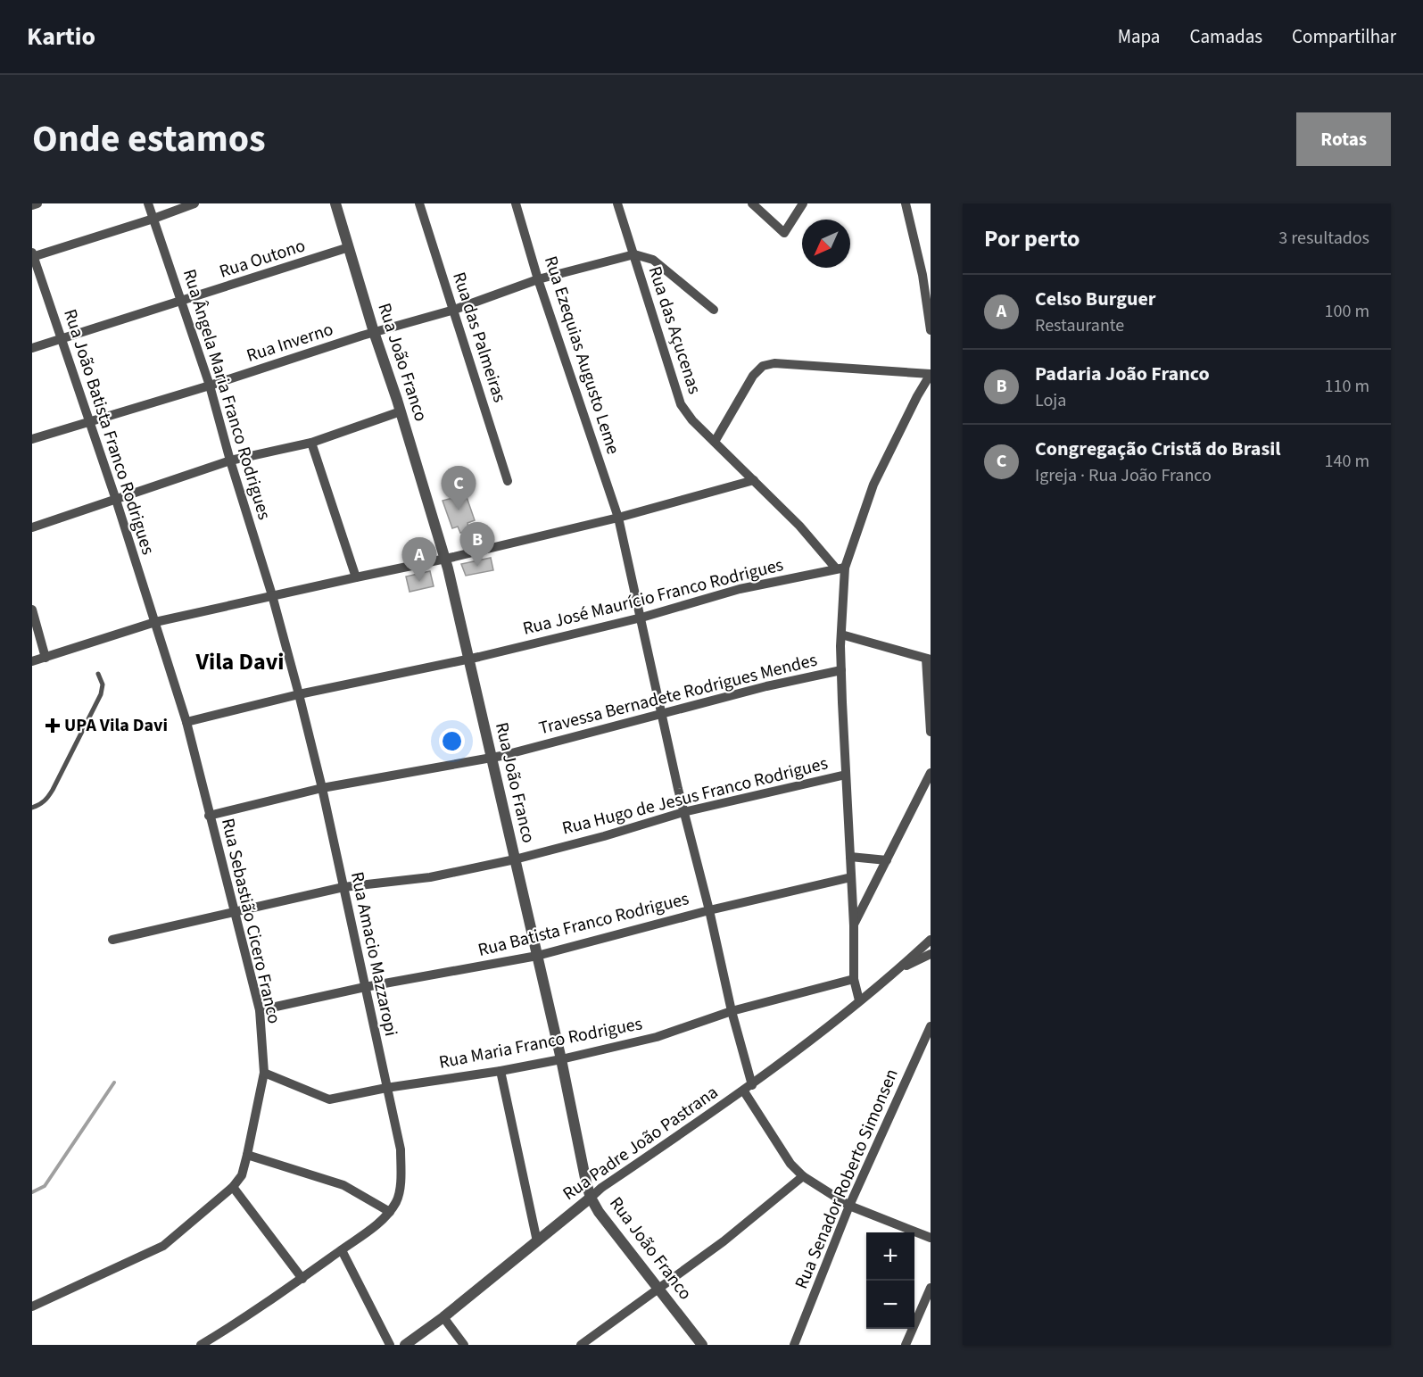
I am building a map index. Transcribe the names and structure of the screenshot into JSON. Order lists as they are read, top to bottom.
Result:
{
  "streets": {
    "street": [
      "Rua Outono",
      "Rua das Açucenas",
      "Rua das Palmeiras",
      "Rua Inverno",
      "Rua Ezequias Augusto Leme",
      "Rua João Franco",
      "Rua Ângela Maria Franco Rodrigues",
      "Rua João Batista Franco Rodrigues",
      "Rua José Maurício Franco Rodrigues",
      "Travessa Bernadete Rodrigues Mendes",
      "Rua Hugo de Jesus Franco Rodrigues",
      "Rua Sebastião Cicero Franco",
      "Rua Batista Franco Rodrigues",
      "Rua Amacio Mazzaropi",
      "Rua Maria Franco Rodrigues",
      "Rua Padre João Pastrana",
      "Rua Senador Roberto Simonsen"
    ]
  },
  "crossings": [
    ["Rua Outono", "Rua João Franco"],
    ["Rua Outono", "Rua Ângela Maria Franco Rodrigues"],
    ["Rua Outono", "Rua João Batista Franco Rodrigues"],
    ["Rua das Açucenas", "Rua Inverno"],
    ["Rua das Açucenas", "Rua José Maurício Franco Rodrigues"],
    ["Rua das Palmeiras", "Rua Inverno"],
    ["Rua Inverno", "Rua Ezequias Augusto Leme"],
    ["Rua Inverno", "Rua João Franco"],
    ["Rua Inverno", "Rua Ângela Maria Franco Rodrigues"],
    ["Rua Inverno", "Rua João Batista Franco Rodrigues"],
    ["Rua Ezequias Augusto Leme", "Rua José Maurício Franco Rodrigues"],
    ["Rua Ezequias Augusto Leme", "Travessa Bernadete Rodrigues Mendes"],
    ["Rua Ezequias Augusto Leme", "Rua Hugo de Jesus Franco Rodrigues"],
    ["Rua Ezequias Augusto Leme", "Rua Batista Franco Rodrigues"],
    ["Rua Ezequias Augusto Leme", "Rua Maria Franco Rodrigues"],
    ["Rua Ezequias Augusto Leme", "Rua Padre João Pastrana"],
    ["Rua Ezequias Augusto Leme", "Rua Senador Roberto Simonsen"],
    ["Rua João Franco", "Rua José Maurício Franco Rodrigues"],
    ["Rua João Franco", "Travessa Bernadete Rodrigues Mendes"],
    ["Rua João Franco", "Rua Hugo de Jesus Franco Rodrigues"],
    ["Rua João Franco", "Rua Batista Franco Rodrigues"],
    ["Rua João Franco", "Rua Maria Franco Rodrigues"],
    ["Rua João Franco", "Rua Padre João Pastrana"],
    ["Rua Ângela Maria Franco Rodrigues", "Rua Amacio Mazzaropi"],
    ["Rua João Batista Franco Rodrigues", "Rua Sebastião Cicero Franco"],
    ["Rua José Maurício Franco Rodrigues", "Rua Sebastião Cicero Franco"],
    ["Rua José Maurício Franco Rodrigues", "Rua Amacio Mazzaropi"],
    ["Travessa Bernadete Rodrigues Mendes", "Rua Sebastião Cicero Franco"],
    ["Travessa Bernadete Rodrigues Mendes", "Rua Amacio Mazzaropi"],
    ["Rua Hugo de Jesus Franco Rodrigues", "Rua Sebastião Cicero Franco"],
    ["Rua Hugo de Jesus Franco Rodrigues", "Rua Amacio Mazzaropi"],
    ["Rua Sebastião Cicero Franco", "Rua Batista Franco Rodrigues"],
    ["Rua Sebastião Cicero Franco", "Rua Maria Franco Rodrigues"],
    ["Rua Batista Franco Rodrigues", "Rua Amacio Mazzaropi"],
    ["Rua Amacio Mazzaropi", "Rua Maria Franco Rodrigues"]
  ],
  "districts": ["Vila Davi"],
  "places": {
    "health": ["UPA Vila Davi"]
  },
  "north": "bottom left",
  "page": {
    "header": "Kartio",
    "nav": ["Mapa", "Camadas", "Compartilhar"],
    "title": "Onde estamos",
    "buttons": "Rotas",
    "heading": ["Por perto", "3 resultados"],
    "list": [
      {
        "mark": "A",
        "name": "Celso Burguer",
        "note": "Restaurante",
        "value": "100 m"
      },
      {
        "mark": "B",
        "name": "Padaria João Franco",
        "note": "Loja",
        "value": "110 m"
      },
      {
        "mark": "C",
        "name": "Congregação Cristã do Brasil",
        "note": "Igreja · Rua João Franco",
        "value": "140 m"
      }
    ],
    "pins": ["C", "B", "A"],
    "map_buttons": ["+", "−"]
  }
}
